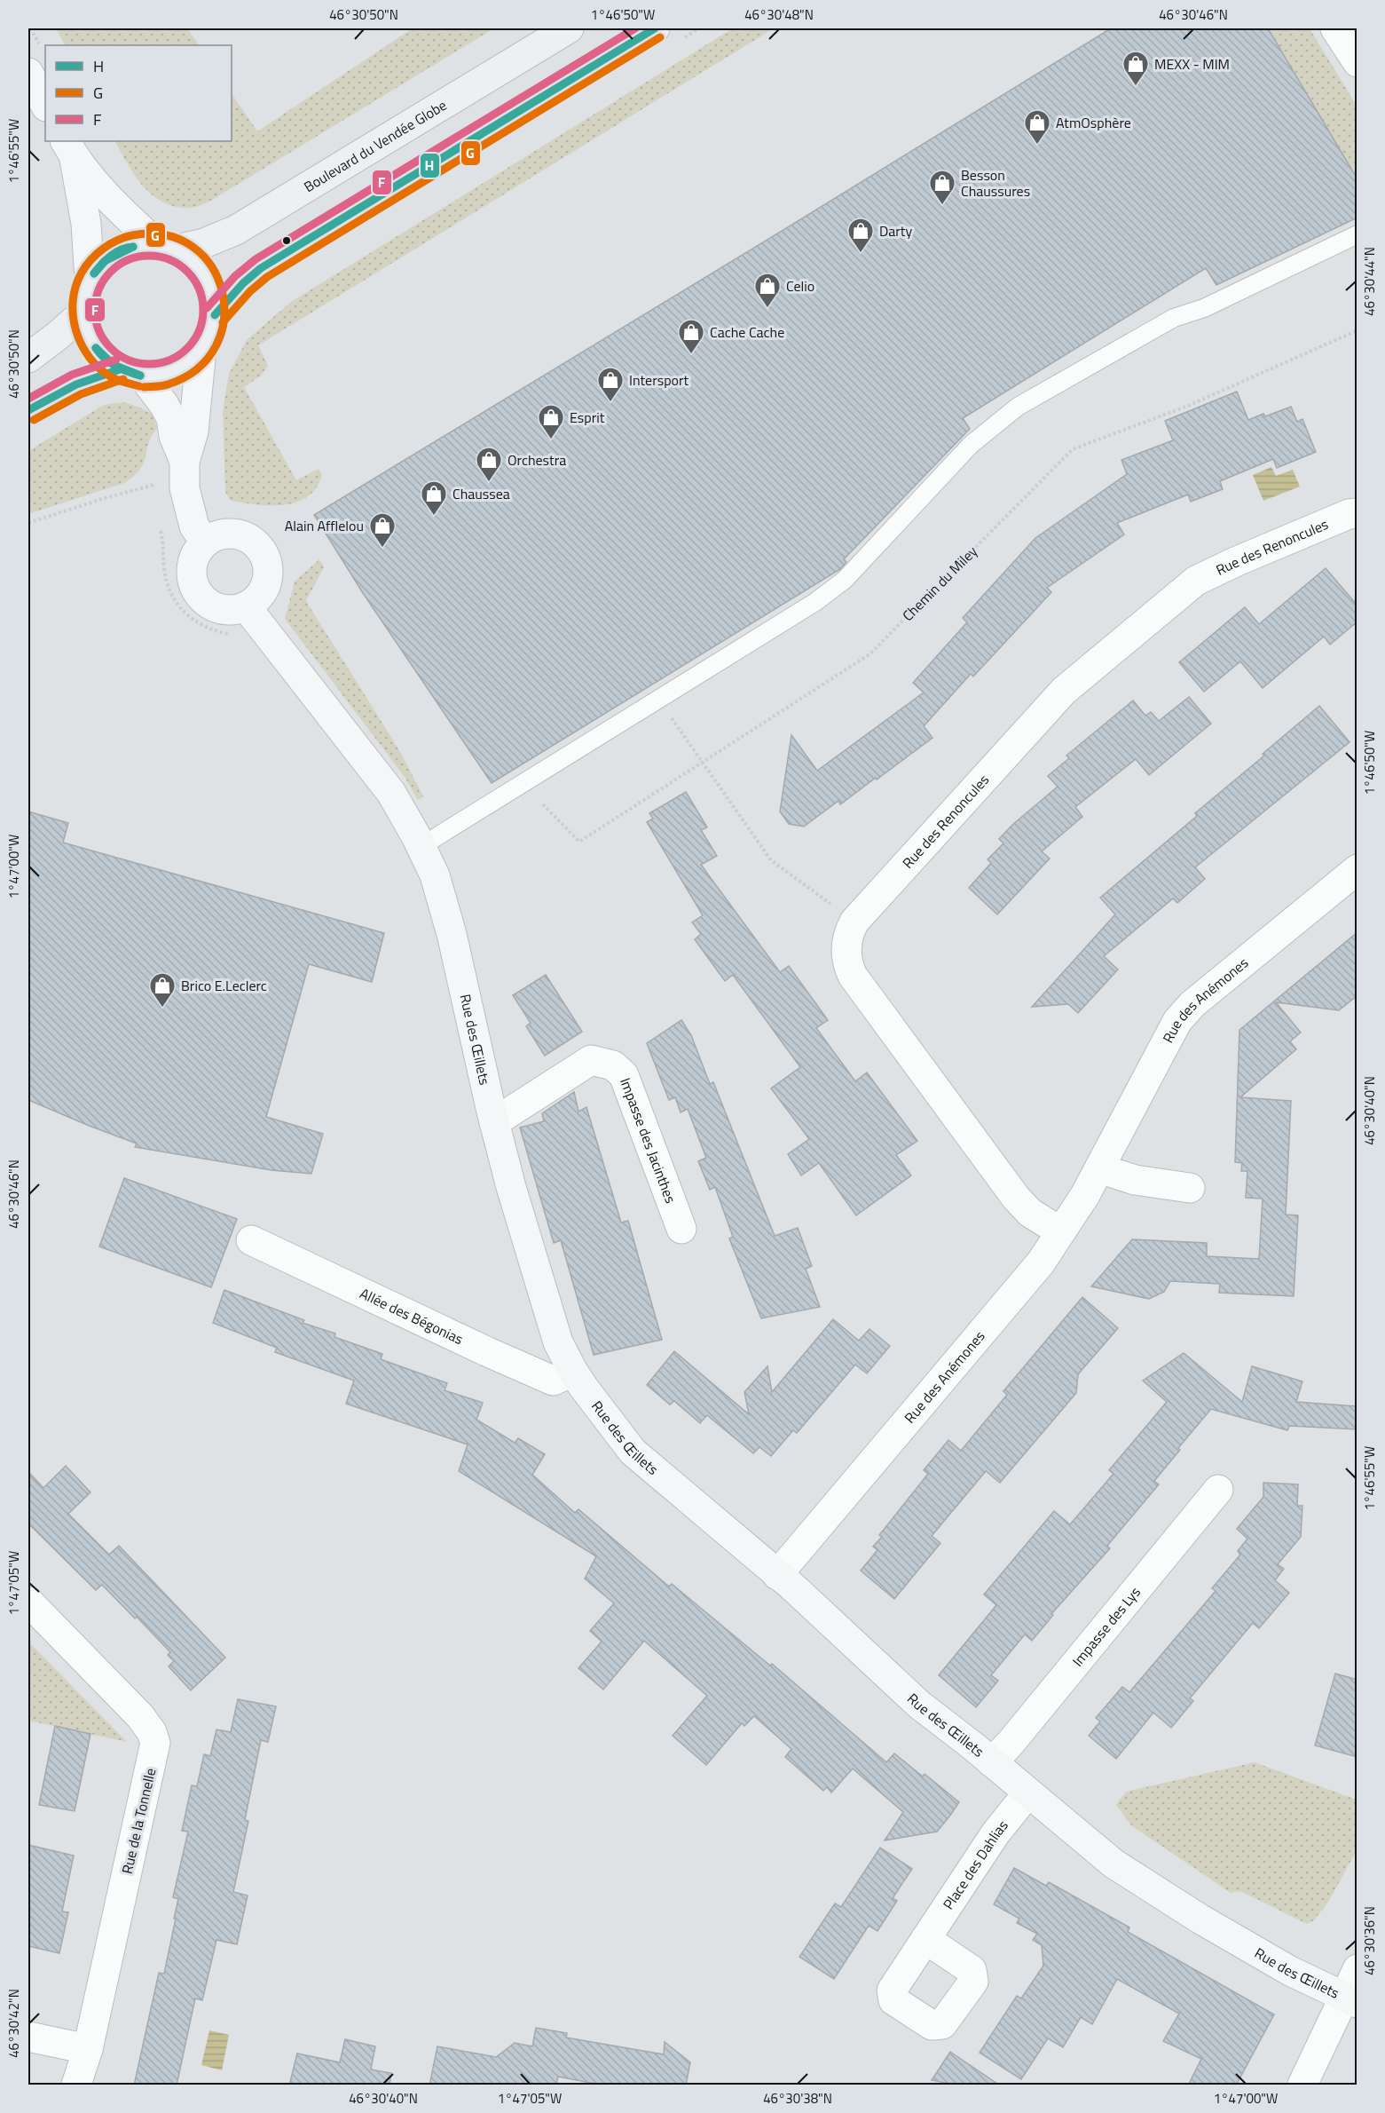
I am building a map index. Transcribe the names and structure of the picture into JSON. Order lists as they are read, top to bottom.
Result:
{
  "streets": {
    "main road": ["Boulevard du Vendée Globe"],
    "street": [
      "Rue des Renoncules",
      "Rue des Anémones",
      "Rue des Œillets",
      "Impasse des Jacinthes",
      "Allée des Bégonias",
      "Impasse des Lys",
      "Rue de la Tonnelle",
      "Place des Dahlias"
    ],
    "path": ["Chemin du Miley"]
  },
  "crossings": [
    ["Rue des Renoncules", "Rue des Anémones"],
    ["Rue des Anémones", "Rue des Œillets"],
    ["Rue des Œillets", "Impasse des Jacinthes"],
    ["Rue des Œillets", "Allée des Bégonias"],
    ["Rue des Œillets", "Impasse des Lys"],
    ["Rue des Œillets", "Place des Dahlias"]
  ],
  "places": {
    "shop": [
      "MEXX - MIM",
      "AtmOsphère",
      "Besson Chaussures",
      "Darty",
      "Celio",
      "Cache Cache",
      "Intersport",
      "Esprit",
      "Orchestra",
      "Chaussea",
      "Alain Afflelou",
      "Brico E.Leclerc"
    ]
  },
  "lines": ["transit line H", "transit line F", "transit line G"],
  "legend": ["H", "G", "F"],
  "coordinates": [
    "46°30'50\"N",
    "1°46'50\"W",
    "46°30'48\"N",
    "46°30'46\"N",
    "1°46'55\"W",
    "46°30'44\"N",
    "1°47'00\"W",
    "46°30'40\"N",
    "1°47'05\"W",
    "46°30'36\"N",
    "46°30'42\"N",
    "46°30'38\"N"
  ]
}
